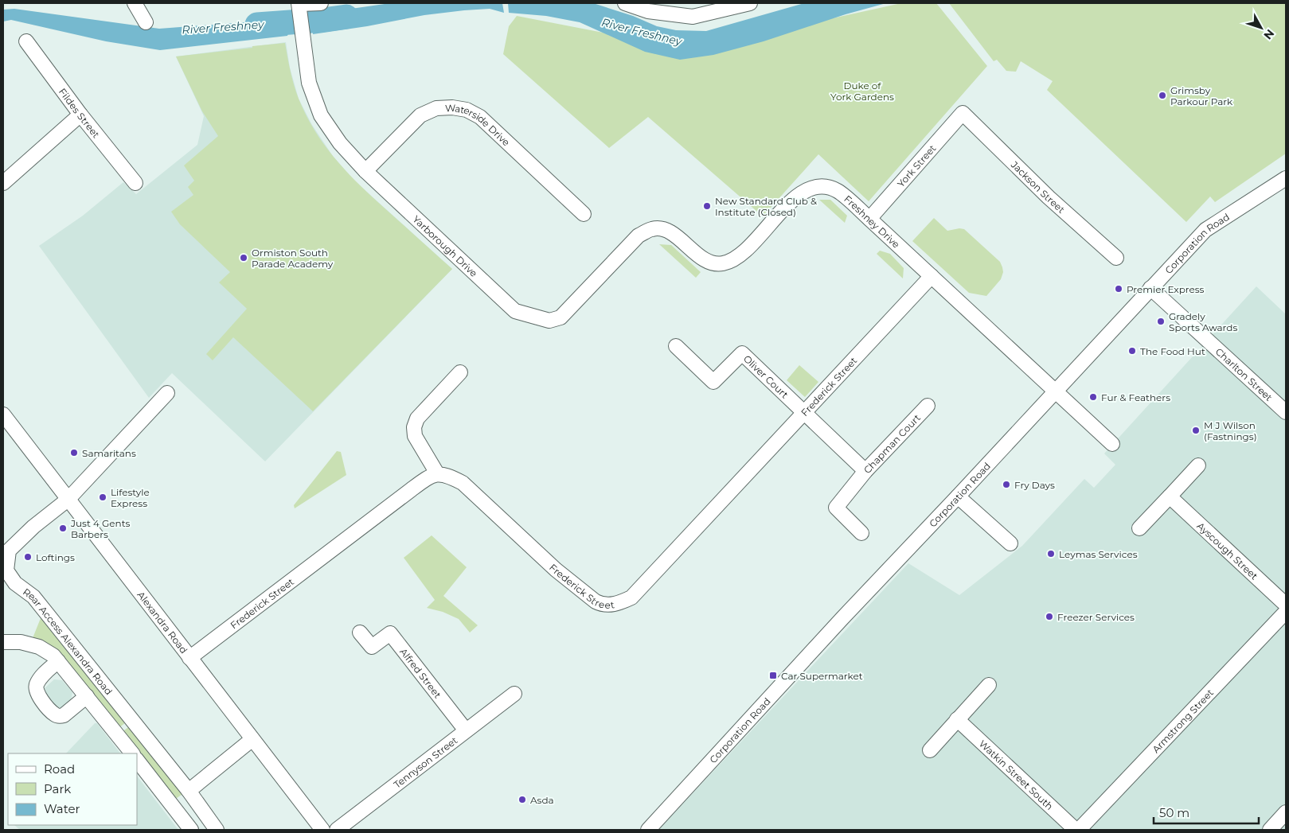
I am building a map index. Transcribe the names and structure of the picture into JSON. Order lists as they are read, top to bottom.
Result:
{
  "streets": {
    "street": [
      "Fildes Street",
      "Waterside Drive",
      "York Street",
      "Jackson Street",
      "Freshney Drive",
      "Corporation Road",
      "Yarborough Drive",
      "Charlton Street",
      "Oliver Court",
      "Frederick Street",
      "Chapman Court",
      "Ayscough Street",
      "Alexandra Road",
      "Rear Access Alexandra Road",
      "Alfred Street",
      "Armstrong Street",
      "Tennyson Street",
      "Watkin Street South"
    ]
  },
  "crossings": [
    ["Waterside Drive", "Yarborough Drive"],
    ["York Street", "Jackson Street"],
    ["York Street", "Freshney Drive"],
    ["Freshney Drive", "Corporation Road"],
    ["Freshney Drive", "Yarborough Drive"],
    ["Freshney Drive", "Frederick Street"],
    ["Corporation Road", "Charlton Street"],
    ["Oliver Court", "Frederick Street"],
    ["Oliver Court", "Chapman Court"],
    ["Frederick Street", "Chapman Court"],
    ["Frederick Street", "Alexandra Road"],
    ["Alexandra Road", "Rear Access Alexandra Road"],
    ["Alfred Street", "Tennyson Street"],
    ["Armstrong Street", "Watkin Street South"]
  ],
  "water": ["River Freshney"],
  "parks": ["Duke of York Gardens"],
  "places": {
    "other": [
      "Grimsby Parkour Park",
      "New Standard Club & Institute (Closed)",
      "Ormiston South Parade Academy",
      "Premier Express",
      "Gradely Sports Awards",
      "The Food Hut",
      "Fur & Feathers",
      "M J Wilson (Fastnings)",
      "Samaritans",
      "Fry Days",
      "Lifestyle Express",
      "Just 4 Gents Barbers",
      "Leymas Services",
      "Loftings",
      "Freezer Services",
      "Asda"
    ],
    "transit": ["Car Supermarket"]
  },
  "legend": ["Road", "Park", "Water"],
  "scale_bar": "50 m",
  "north": "bottom right"
}
